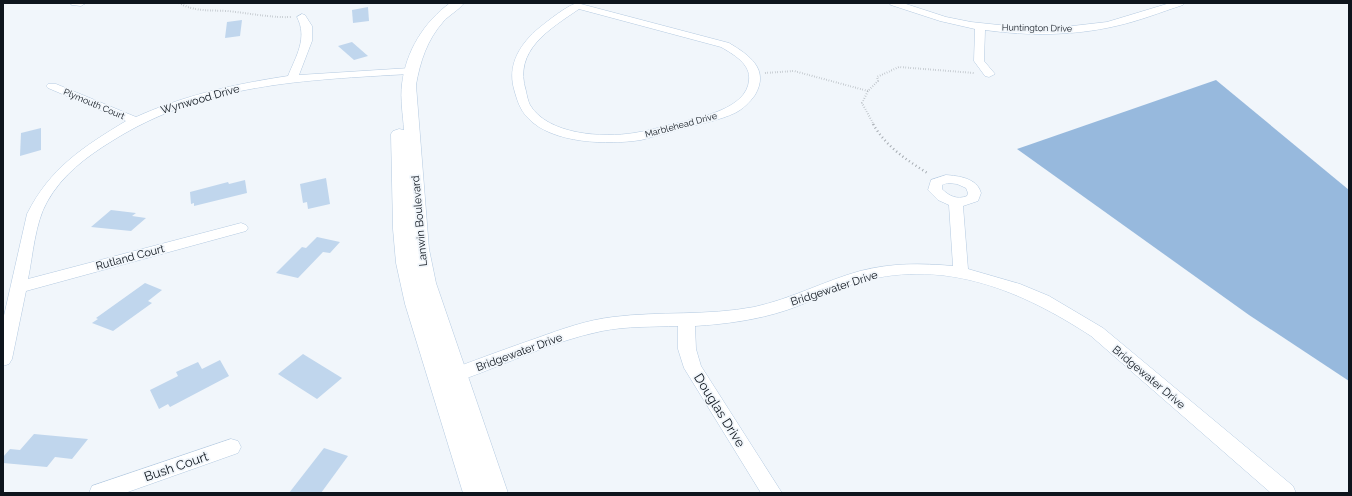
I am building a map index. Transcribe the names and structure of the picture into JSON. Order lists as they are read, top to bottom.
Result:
{
  "streets": {
    "street": [
      "Huntington Drive",
      "Wynwood Drive",
      "Plymouth Court",
      "Marblehead Drive",
      "Lanwin Boulevard",
      "Rutland Court",
      "Bridgewater Drive",
      "Douglas Drive",
      "Bush Court"
    ]
  },
  "crossings": [
    ["Wynwood Drive", "Plymouth Court"],
    ["Wynwood Drive", "Lanwin Boulevard"],
    ["Wynwood Drive", "Rutland Court"],
    ["Lanwin Boulevard", "Bridgewater Drive"],
    ["Bridgewater Drive", "Douglas Drive"]
  ]
}
